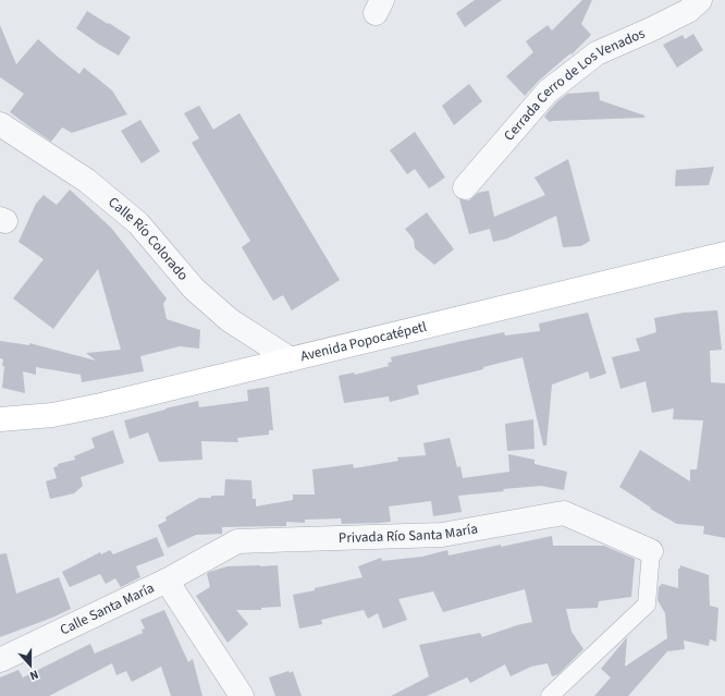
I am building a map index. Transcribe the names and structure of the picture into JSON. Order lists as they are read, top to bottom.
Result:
{
  "streets": {
    "main road": ["Avenida Popocatépetl"],
    "street": [
      "Cerrada Cerro de Los Venados",
      "Calle Río Colorado",
      "Privada Río Santa María",
      "Calle Santa María"
    ]
  },
  "crossings": [
    ["Calle Río Colorado", "Avenida Popocatépetl"],
    ["Privada Río Santa María", "Calle Santa María"]
  ],
  "north": "bottom"
}
